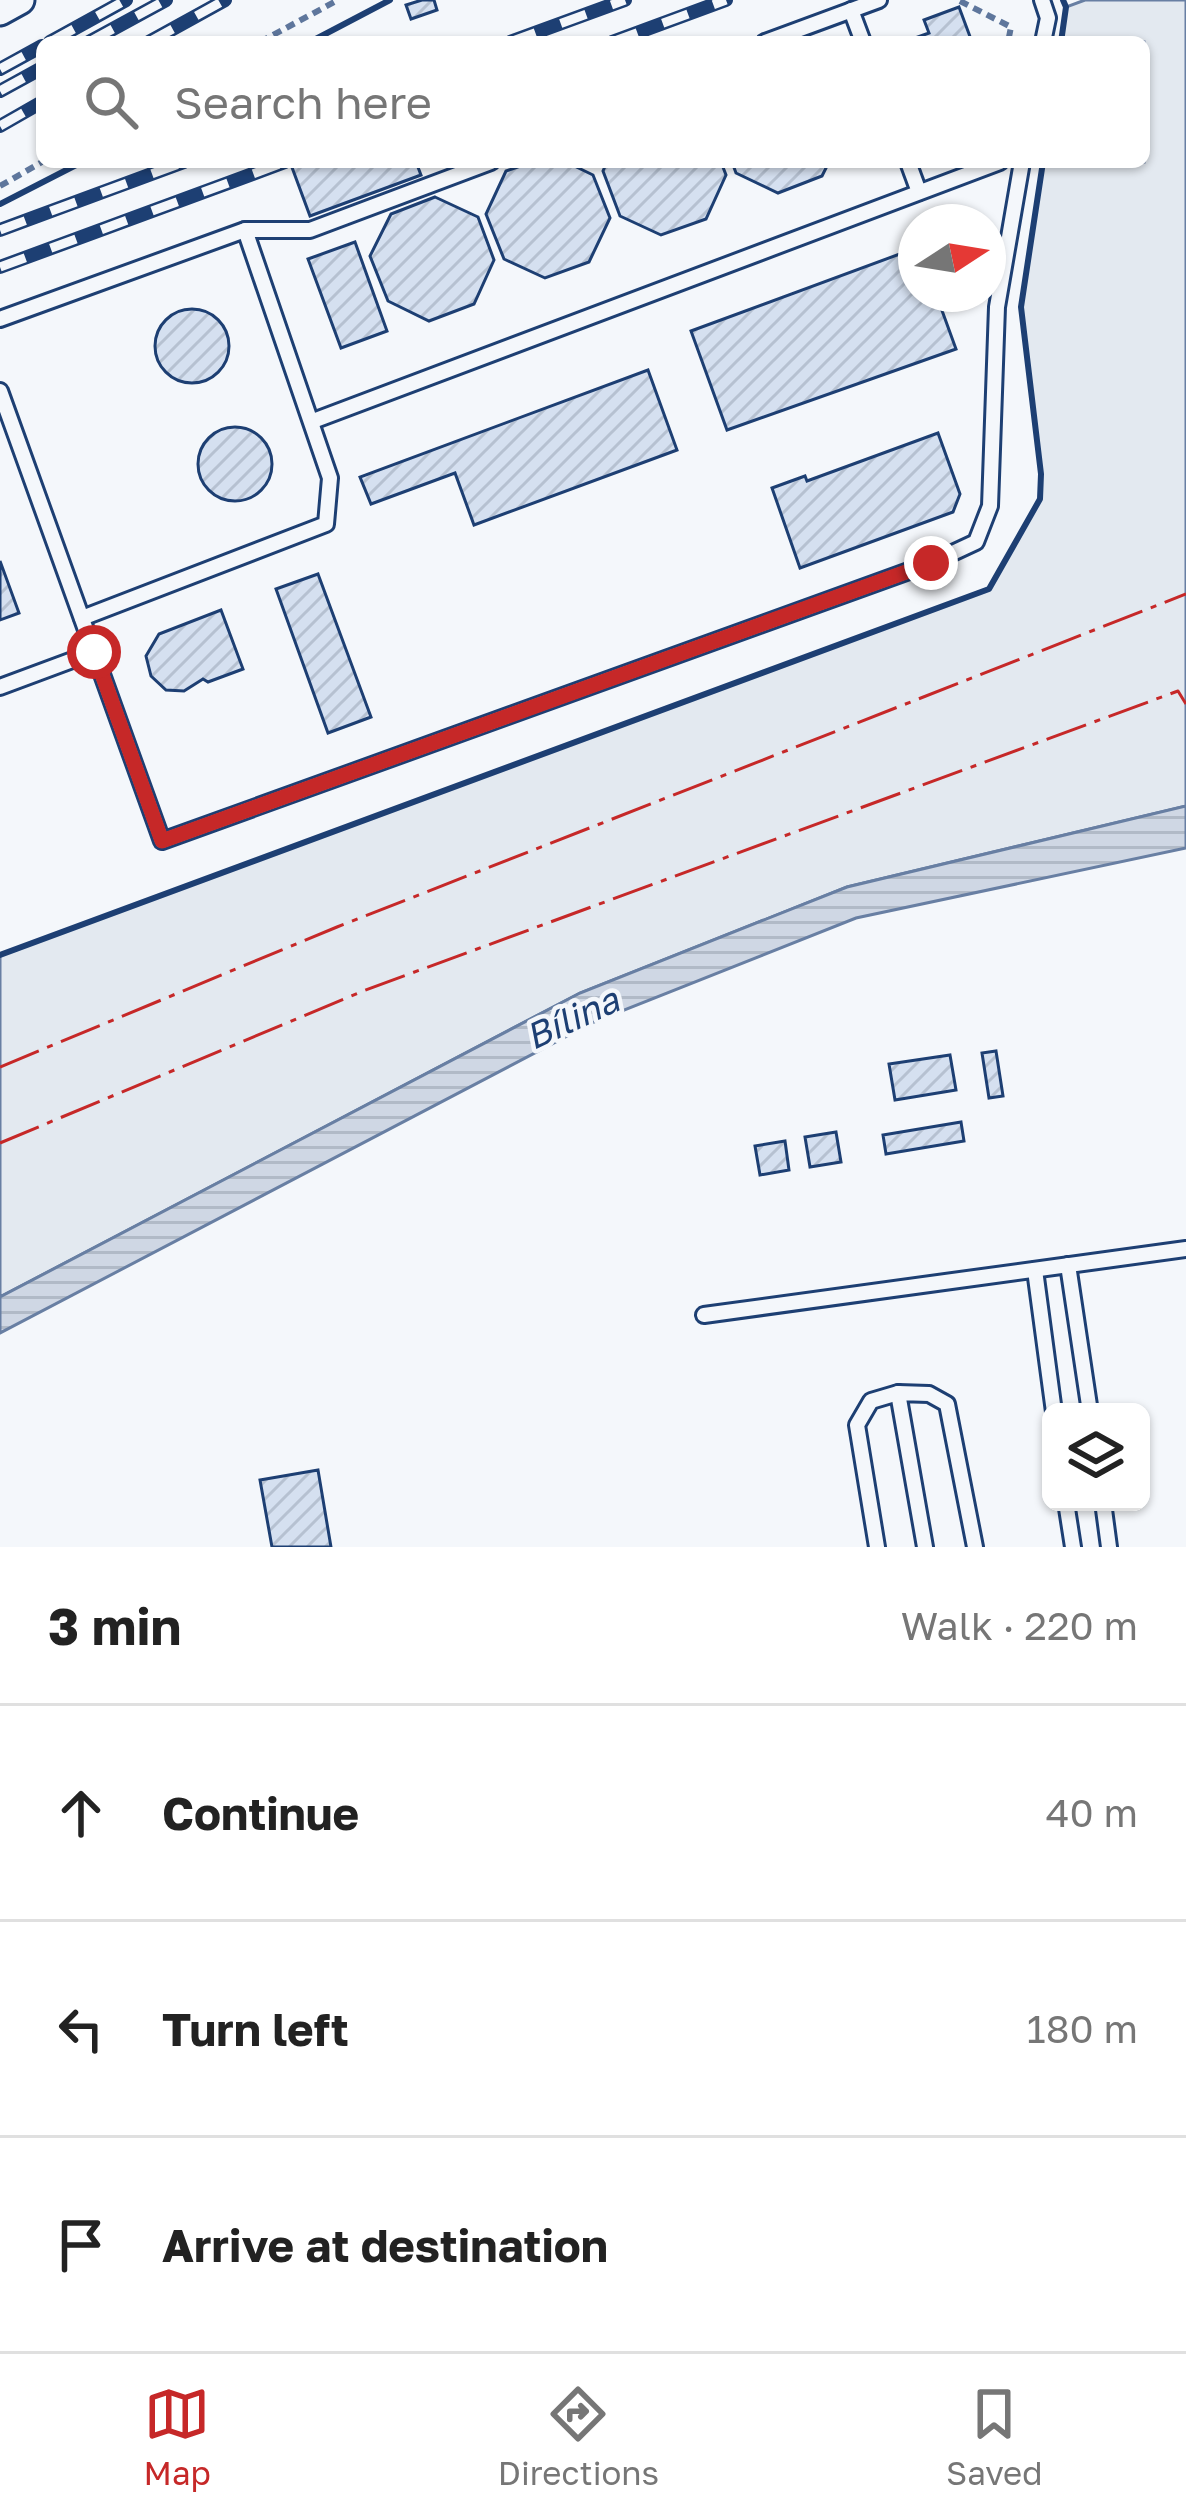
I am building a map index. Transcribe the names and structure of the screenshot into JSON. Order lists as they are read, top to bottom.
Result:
{
  "water": ["Bílina"],
  "north": "right",
  "page": {
    "search": "Search here",
    "heading": ["3 min", "Walk · 220 m"],
    "list": [
      ["Continue", "40 m"],
      ["Turn left", "180 m"],
      "Arrive at destination"
    ],
    "nav": ["Map", "Directions", "Saved"]
  }
}
